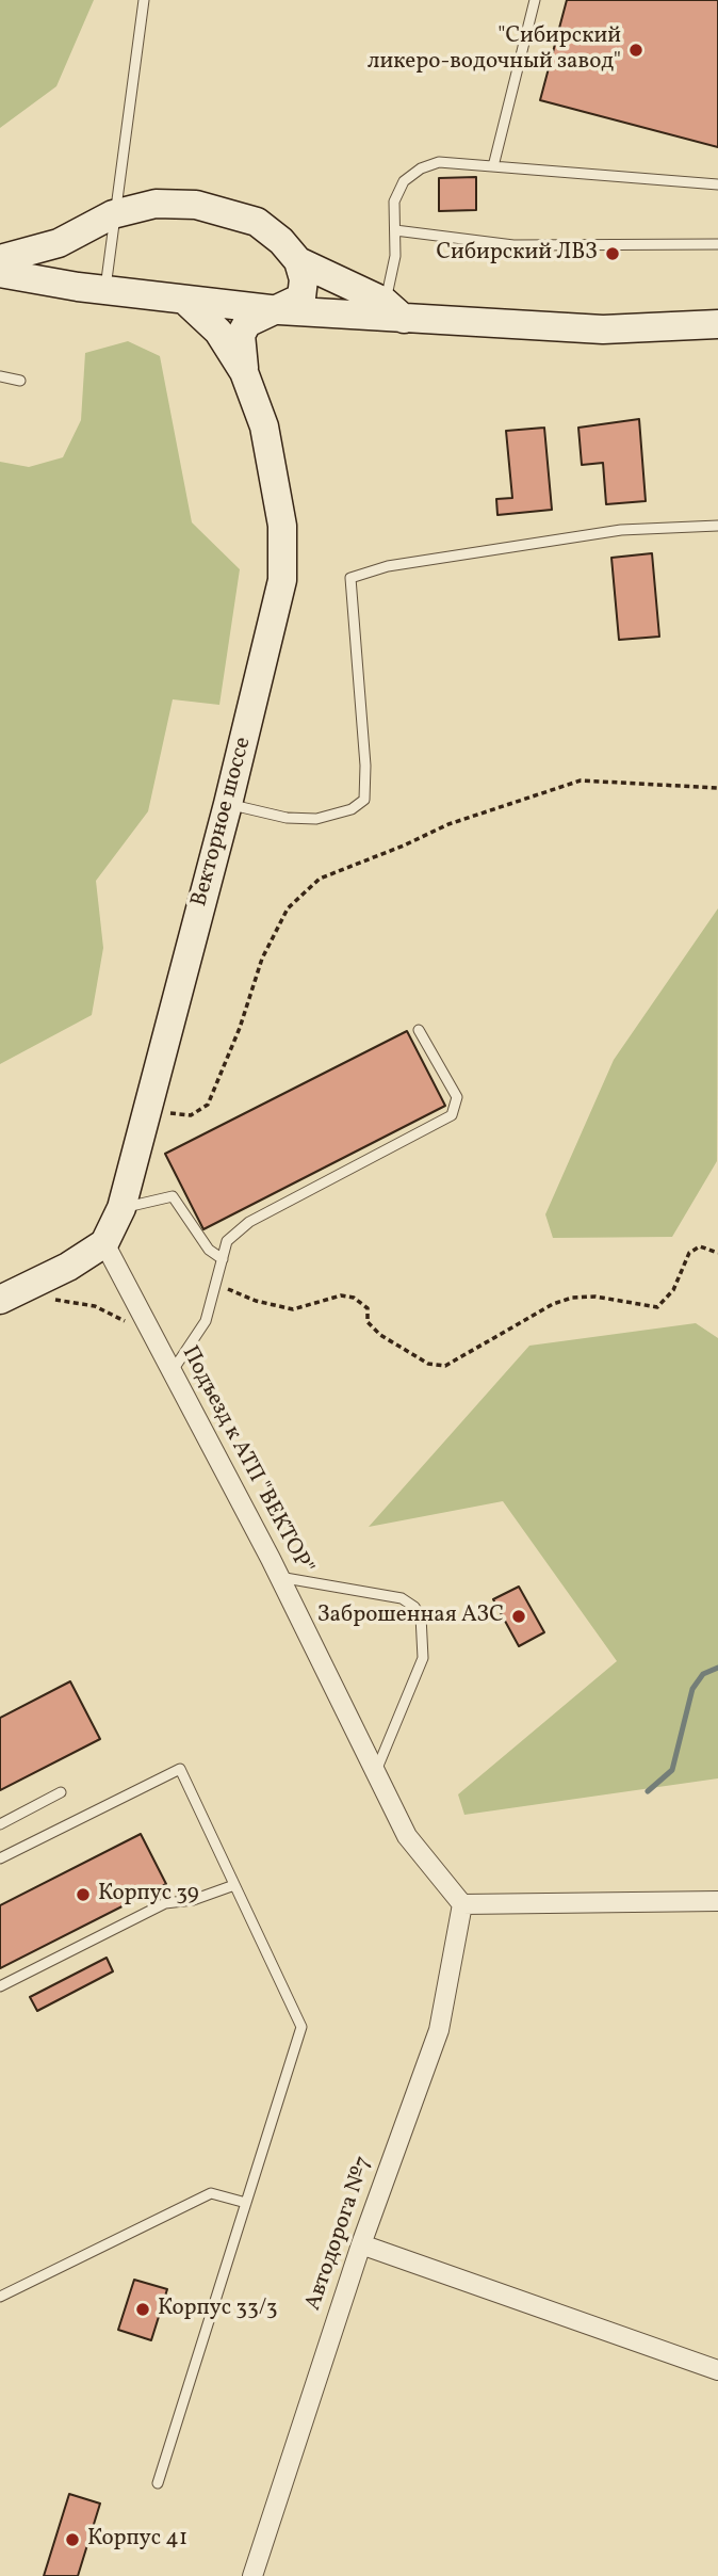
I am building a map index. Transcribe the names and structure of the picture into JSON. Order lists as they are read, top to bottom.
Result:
{
  "streets": {
    "main road": ["Векторное шоссе"],
    "street": ["Подъезд к АТП \"ВЕКТОР\"", "Автодорога №7"]
  },
  "crossings": [
    ["Векторное шоссе", "Подъезд к АТП \"ВЕКТОР\""],
    ["Подъезд к АТП \"ВЕКТОР\"", "Автодорога №7"]
  ],
  "places": [
    "\"Сибирский ликеро-водочный завод\"",
    "Сибирский ЛВЗ",
    "Заброшенная АЗС",
    "Корпус 39",
    "Корпус 33/3",
    "Корпус 41"
  ]
}
